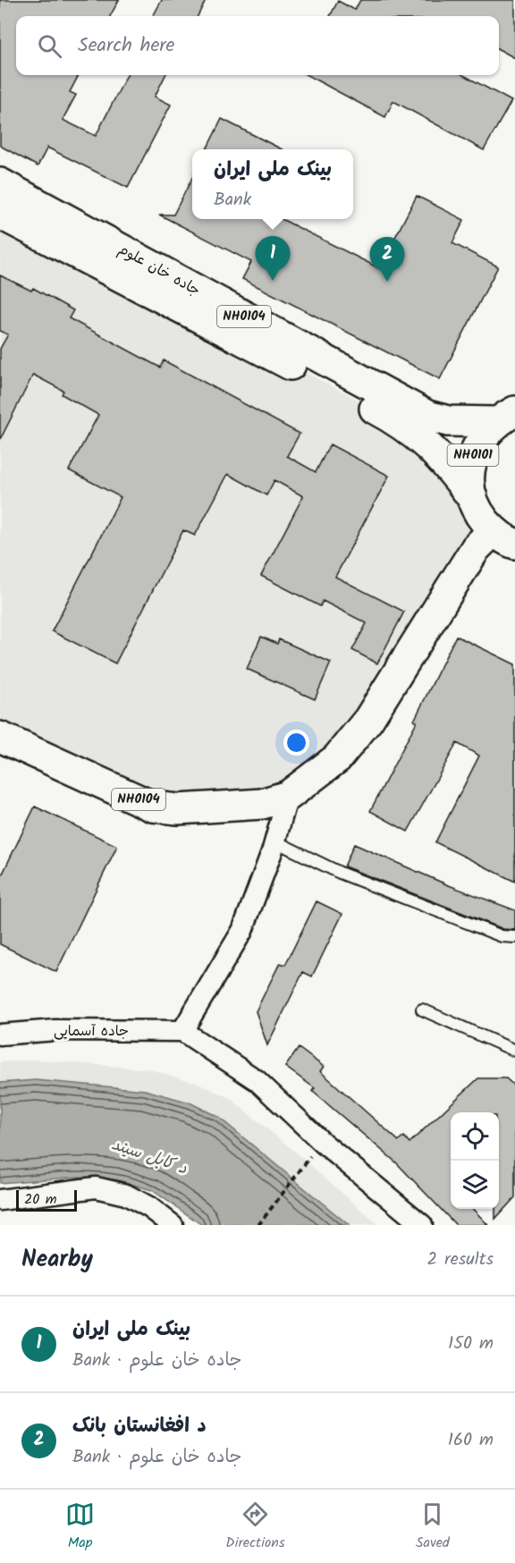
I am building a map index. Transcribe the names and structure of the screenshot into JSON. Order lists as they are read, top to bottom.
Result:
{
  "streets": {
    "highway": ["جادہ خان علوم", "NH0104", "NH0101"],
    "street": ["جاده آسمایی"]
  },
  "crossings": [
    ["جادہ خان علوم", "NH0101"],
    ["NH0104", "NH0101"]
  ],
  "water": ["د کابل سيند"],
  "scale_bar": "20 m",
  "page": {
    "search": "Search here",
    "popup": ["بینک ملی ایران", "Bank"],
    "pins": ["1", "2"],
    "scale": "20 m",
    "heading": ["Nearby", "2 results"],
    "list": [
      {
        "mark": "1",
        "name": "بینک ملی ایران",
        "note": "Bank · جادہ خان علوم",
        "value": "150 m"
      },
      {
        "mark": "2",
        "name": "د افغانستان بانک",
        "note": "Bank · جادہ خان علوم",
        "value": "160 m"
      }
    ],
    "nav": ["Map", "Directions", "Saved"]
  }
}
